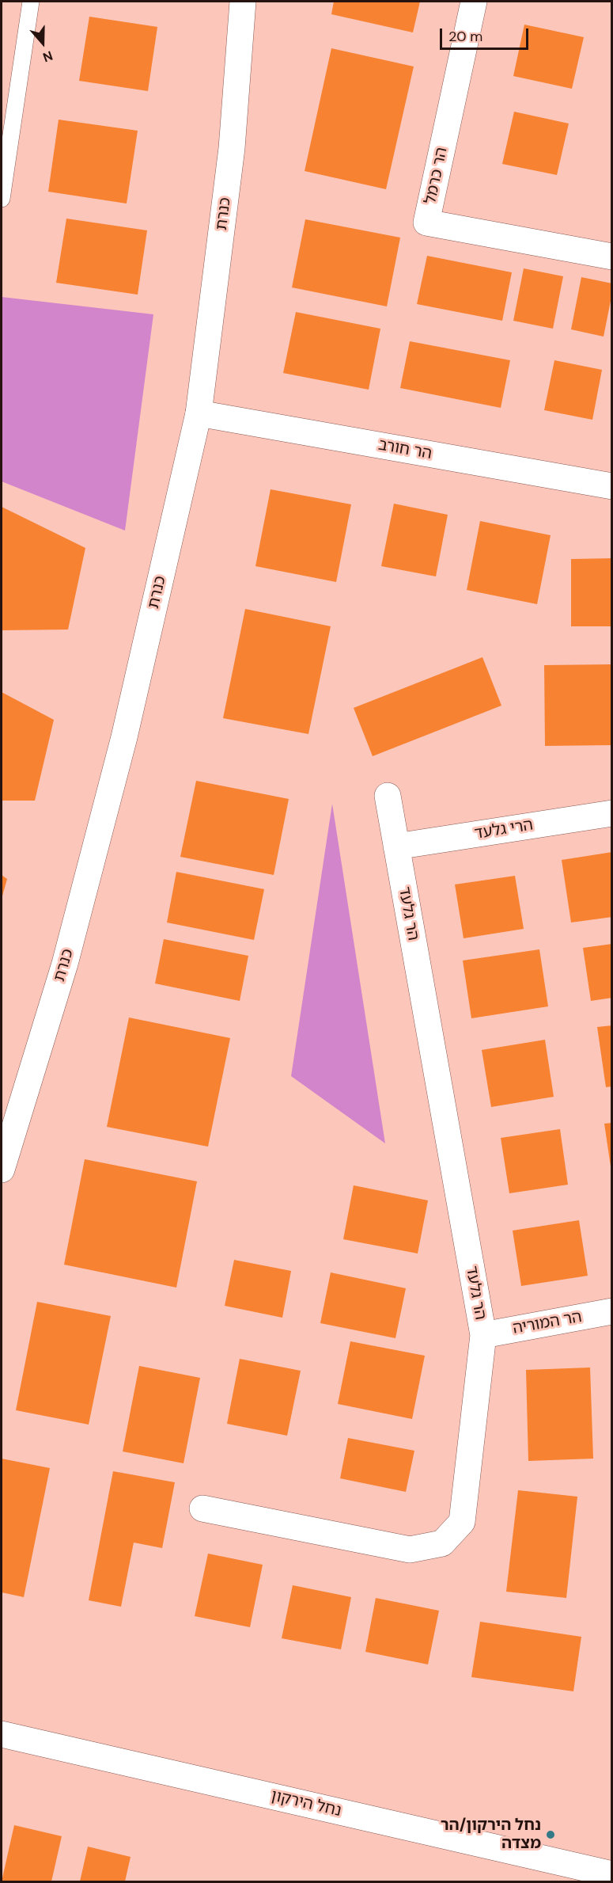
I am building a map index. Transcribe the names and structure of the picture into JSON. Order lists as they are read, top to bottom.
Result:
{
  "streets": {
    "street": [
      "הר כרמל",
      "כנרת",
      "הר חורב",
      "הרי גלעד",
      "הר גלעד",
      "הר המוריה",
      "נחל הירקון"
    ]
  },
  "crossings": [
    ["כנרת", "הר חורב"],
    ["הרי גלעד", "הר גלעד"],
    ["הר גלעד", "הר המוריה"]
  ],
  "places": ["נחל הירקון/הר מצדה"],
  "scale_bar": "20 m",
  "north": "bottom"
}
